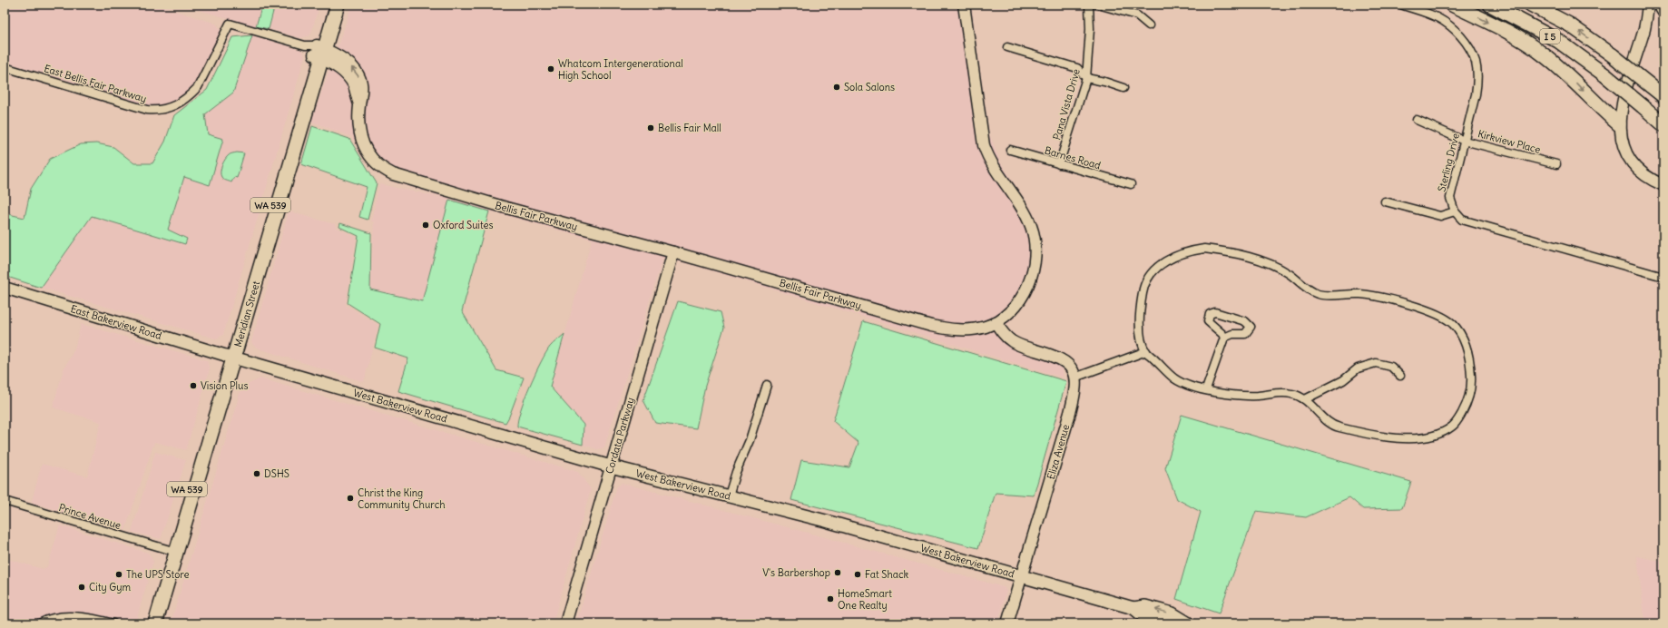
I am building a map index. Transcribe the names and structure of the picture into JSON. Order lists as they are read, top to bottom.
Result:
{
  "streets": {
    "highway": ["I 5", "WA 539", "Meridian Street"],
    "main road": ["West Bakerview Road"],
    "street": [
      "East Bellis Fair Parkway",
      "Pana Vista Drive",
      "Kirkview Place",
      "Barnes Road",
      "Sterling Drive",
      "Bellis Fair Parkway",
      "East Bakerview Road",
      "Cordata Parkway",
      "Eliza Avenue",
      "Prince Avenue"
    ]
  },
  "crossings": [
    ["East Bellis Fair Parkway", "Bellis Fair Parkway"],
    ["East Bellis Fair Parkway", "Meridian Street"],
    ["Pana Vista Drive", "Barnes Road"],
    ["Kirkview Place", "Sterling Drive"],
    ["Bellis Fair Parkway", "Meridian Street"],
    ["Bellis Fair Parkway", "Cordata Parkway"],
    ["Meridian Street", "East Bakerview Road"],
    ["Meridian Street", "West Bakerview Road"],
    ["Meridian Street", "Prince Avenue"],
    ["East Bakerview Road", "West Bakerview Road"],
    ["West Bakerview Road", "Cordata Parkway"],
    ["West Bakerview Road", "Eliza Avenue"]
  ],
  "places": [
    "Whatcom Intergenerational High School",
    "Sola Salons",
    "Bellis Fair Mall",
    "Oxford Suites",
    "Vision Plus",
    "DSHS",
    "Christ the King Community Church",
    "V's Barbershop",
    "The UPS Store",
    "Fat Shack",
    "City Gym",
    "HomeSmart One Realty"
  ]
}
